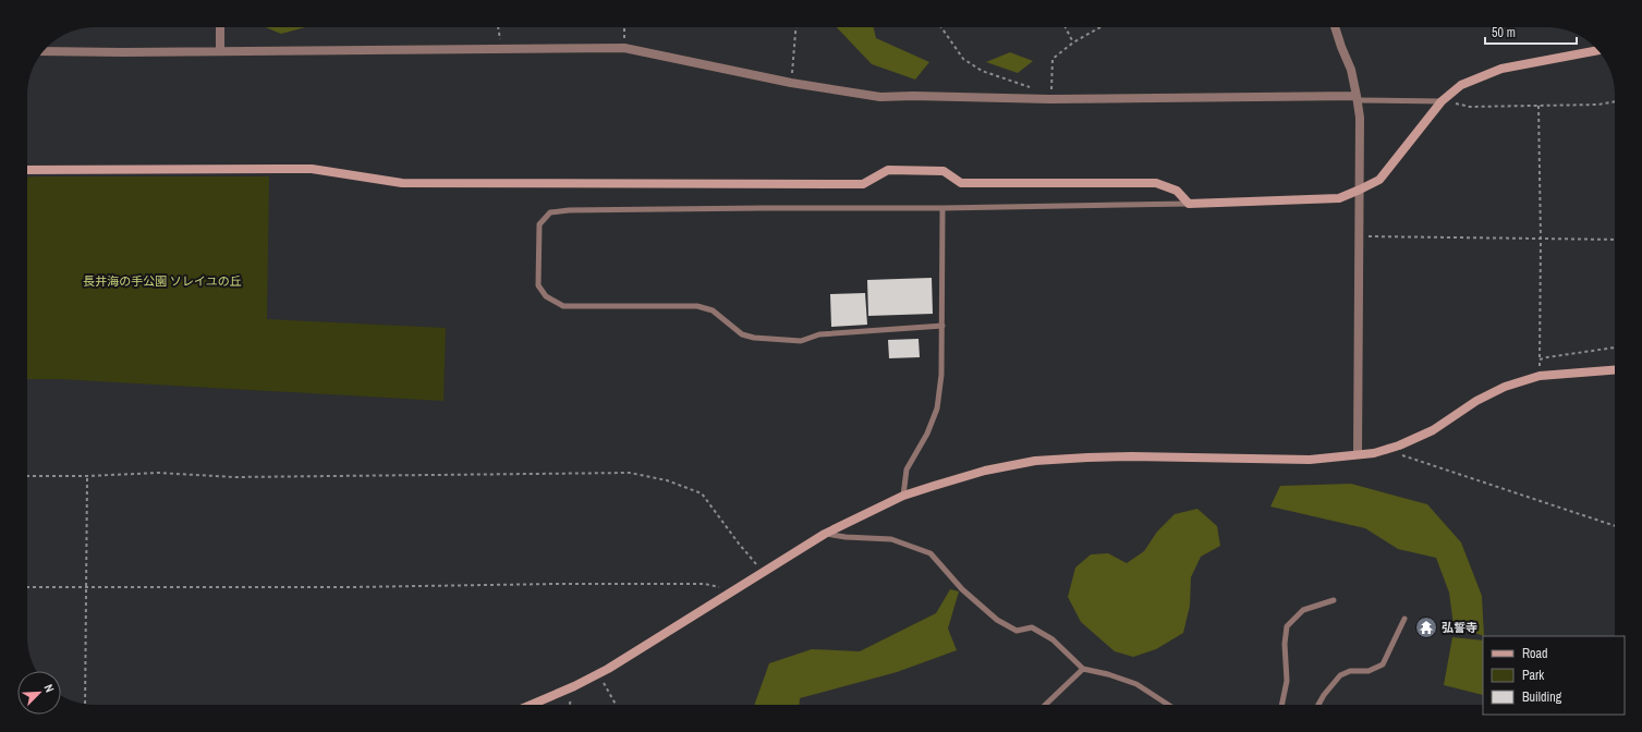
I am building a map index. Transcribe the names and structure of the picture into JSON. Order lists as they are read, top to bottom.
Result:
{
  "parks": ["長井海の手公園 ソレイユの丘"],
  "places": {
    "temple": ["弘誓寺"]
  },
  "legend": ["Road", "Park", "Building"],
  "scale_bar": "50 m",
  "north": "top right"
}
